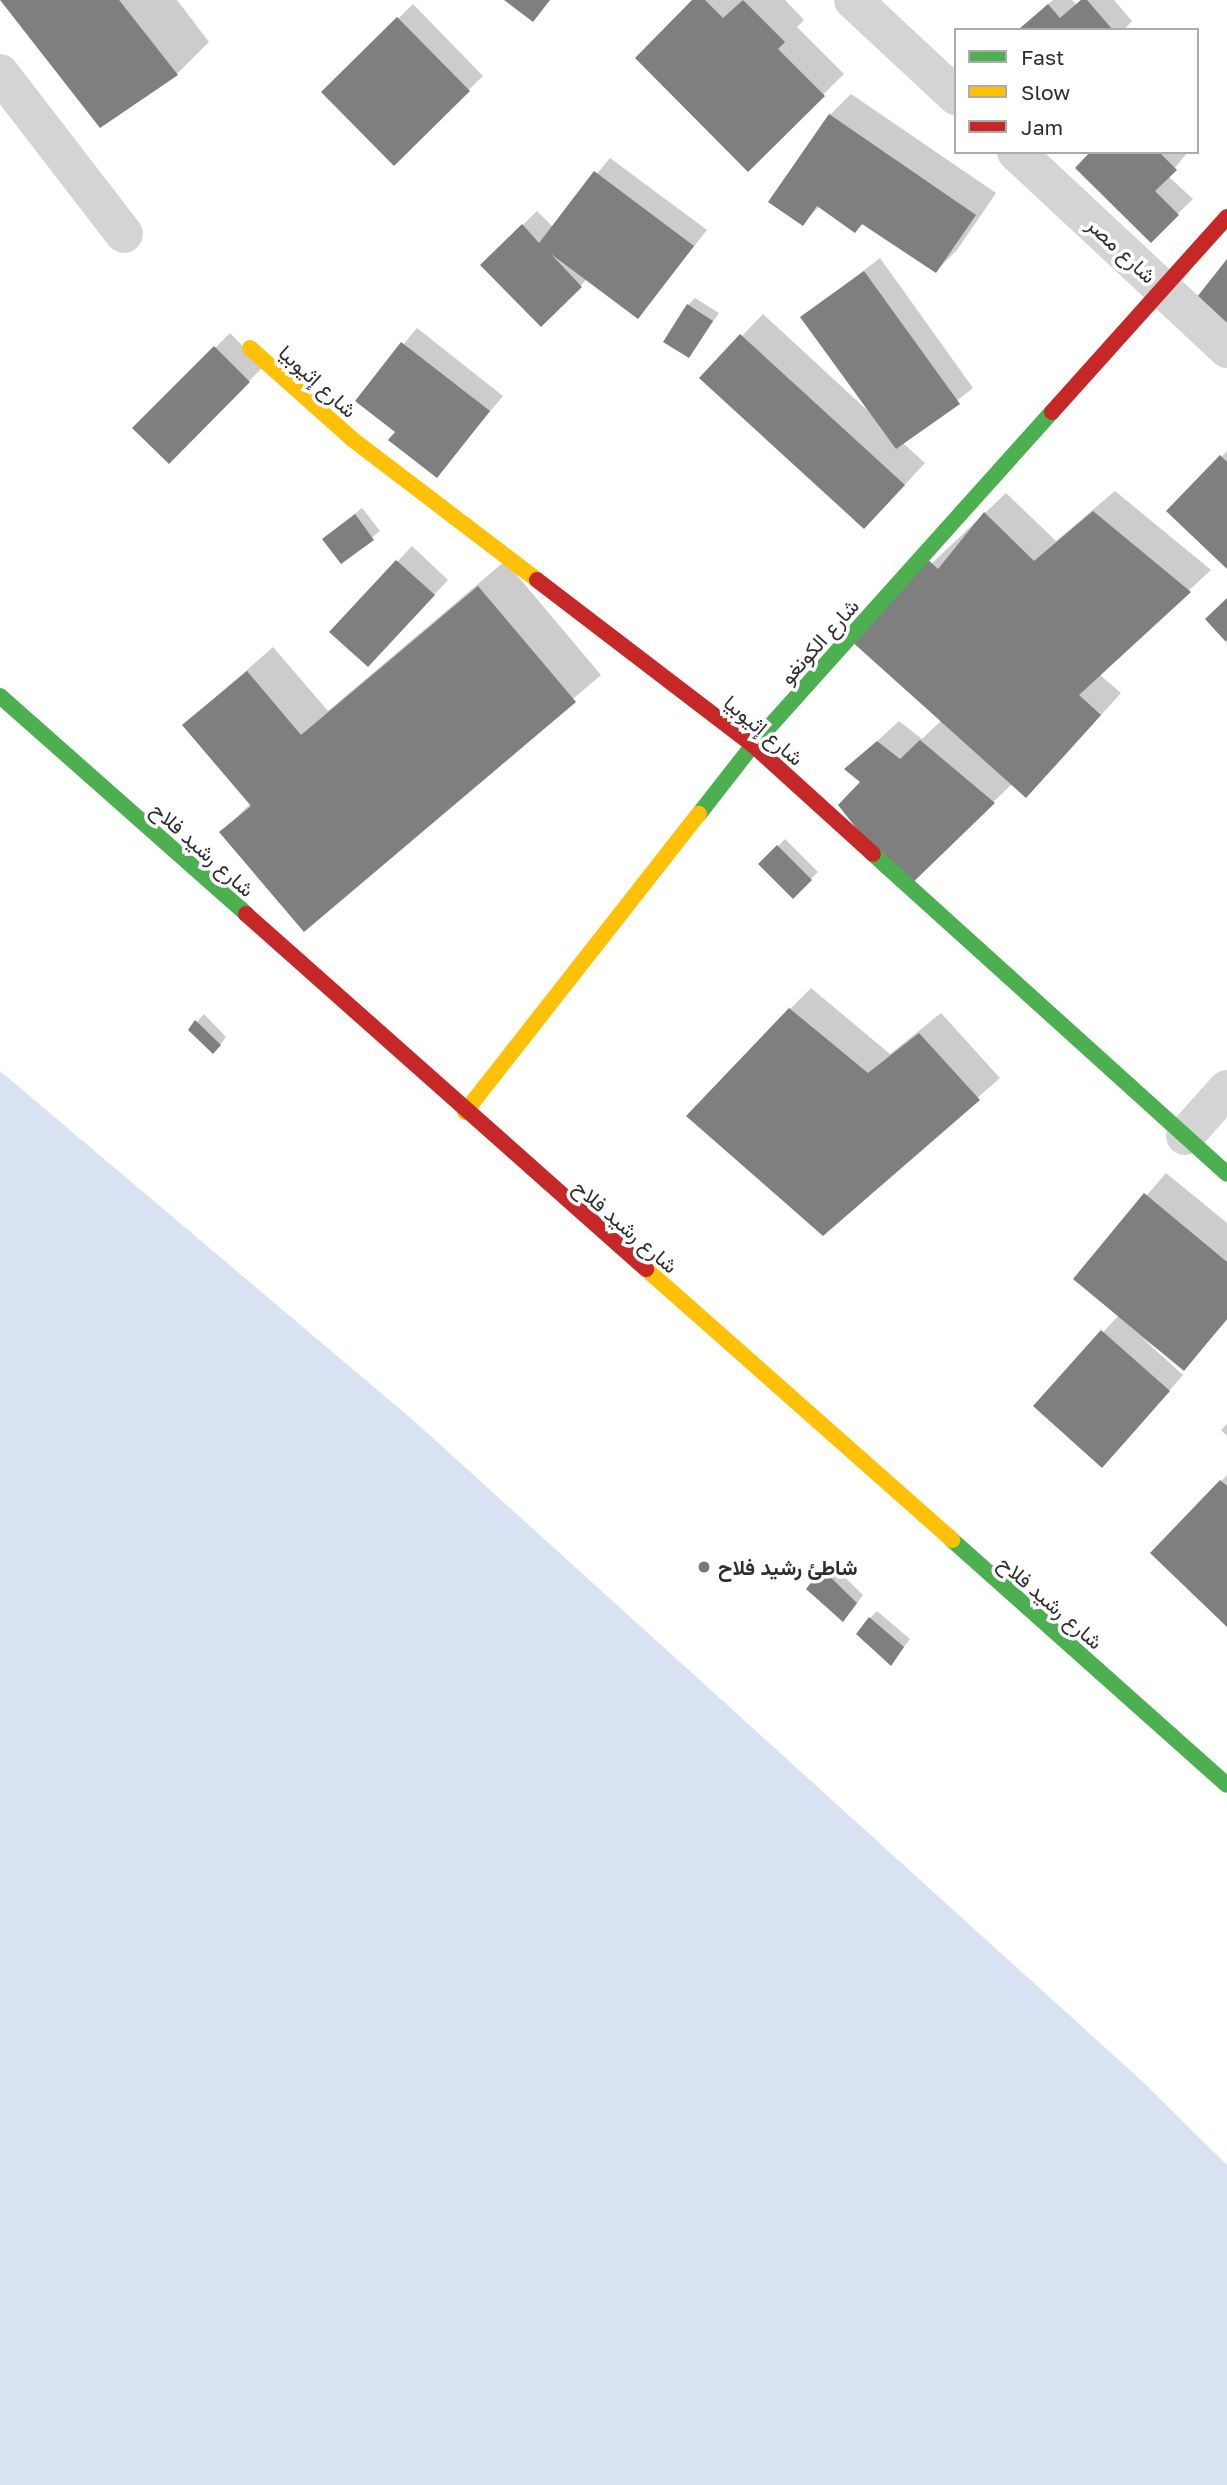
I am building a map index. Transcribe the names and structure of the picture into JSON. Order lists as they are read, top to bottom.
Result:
{
  "streets": {
    "street": [
      "شارع مصر",
      "شارع إثيوبيا",
      "شارع الكونغو",
      "شارع رشيد فلاح"
    ]
  },
  "crossings": [
    ["شارع مصر", "شارع الكونغو"],
    ["شارع إثيوبيا", "شارع الكونغو"],
    ["شارع الكونغو", "شارع رشيد فلاح"]
  ],
  "places": ["شاطئ رشيد فلاح"],
  "legend": ["Fast", "Slow", "Jam"]
}
